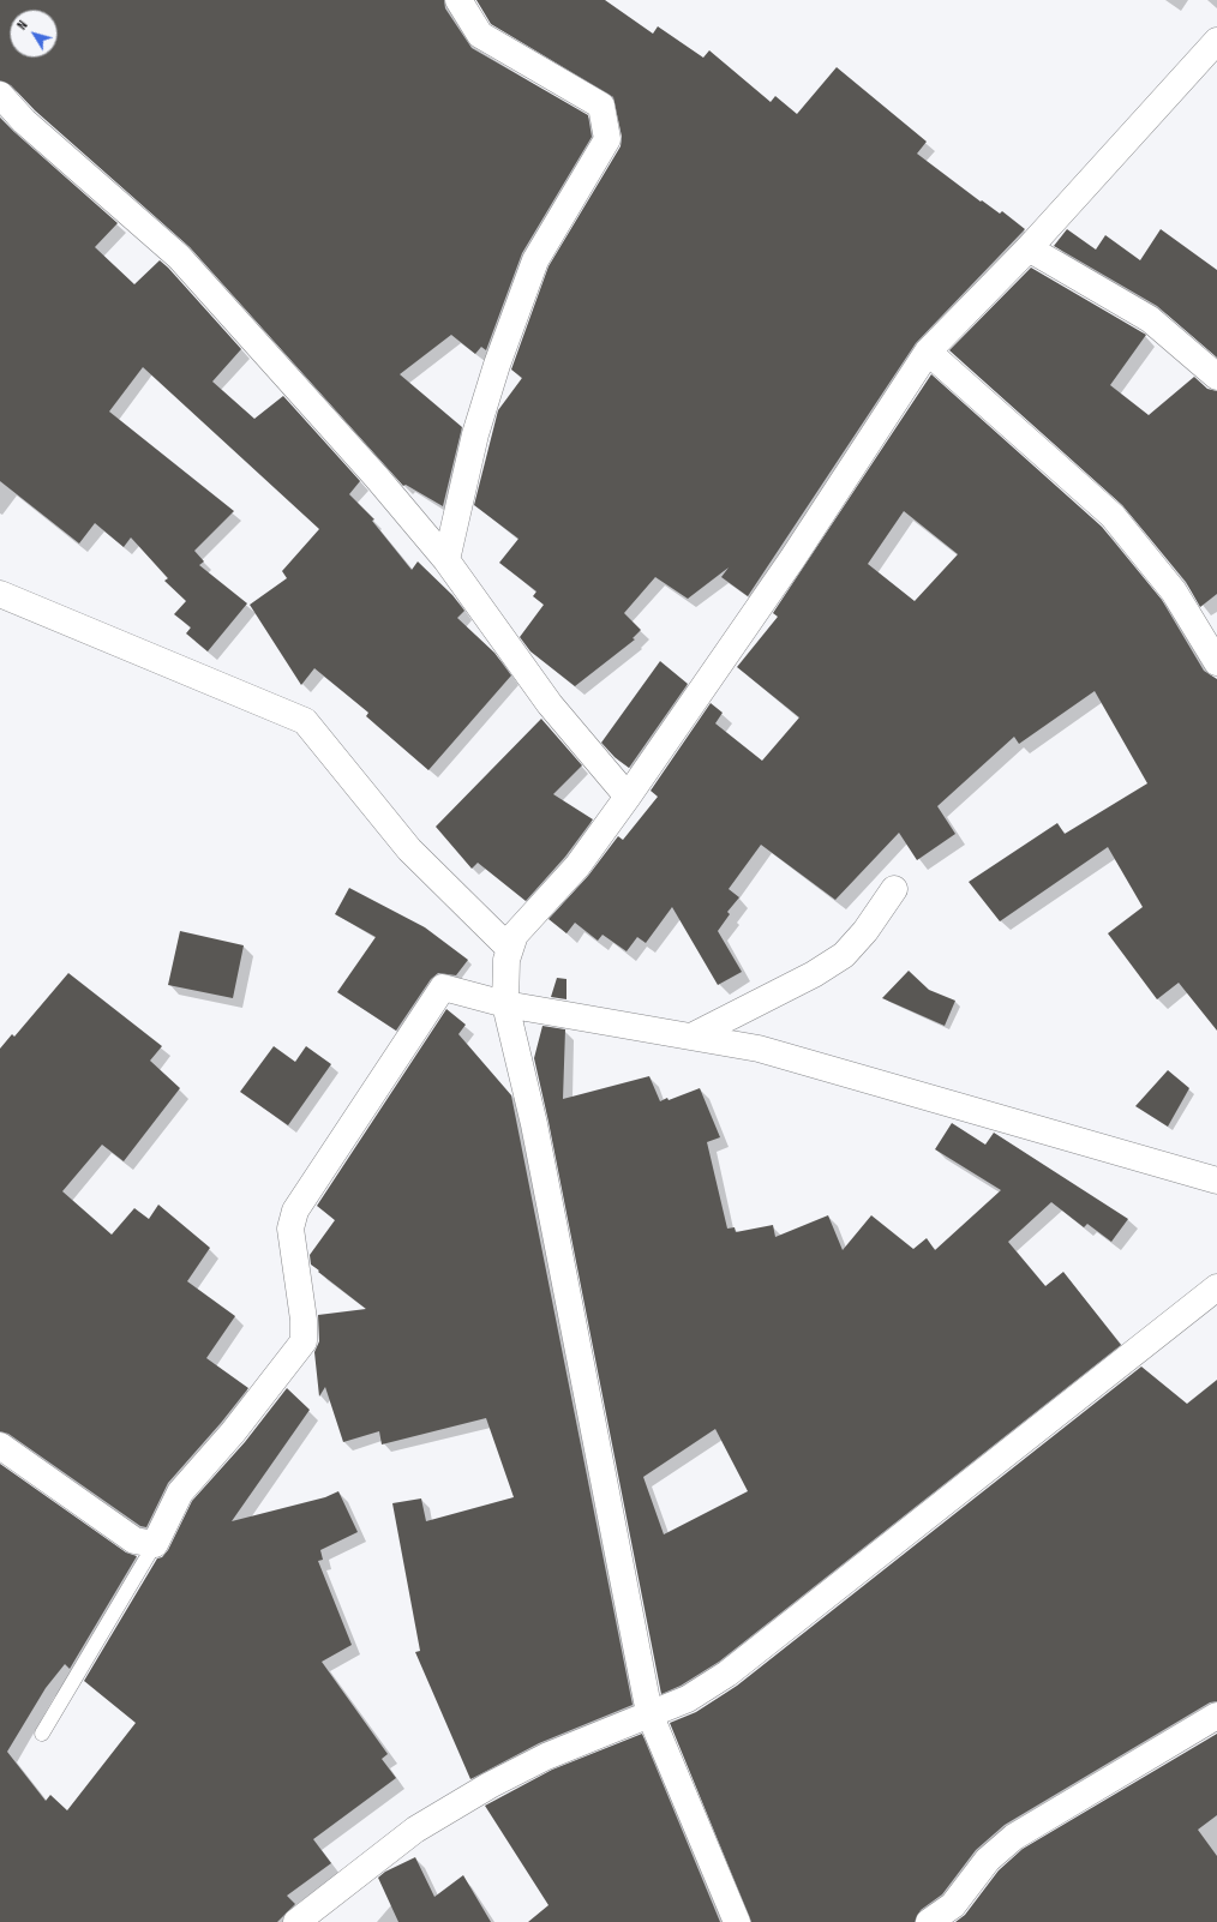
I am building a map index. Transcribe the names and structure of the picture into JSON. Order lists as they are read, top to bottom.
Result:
{
  "north": "top left"
}
